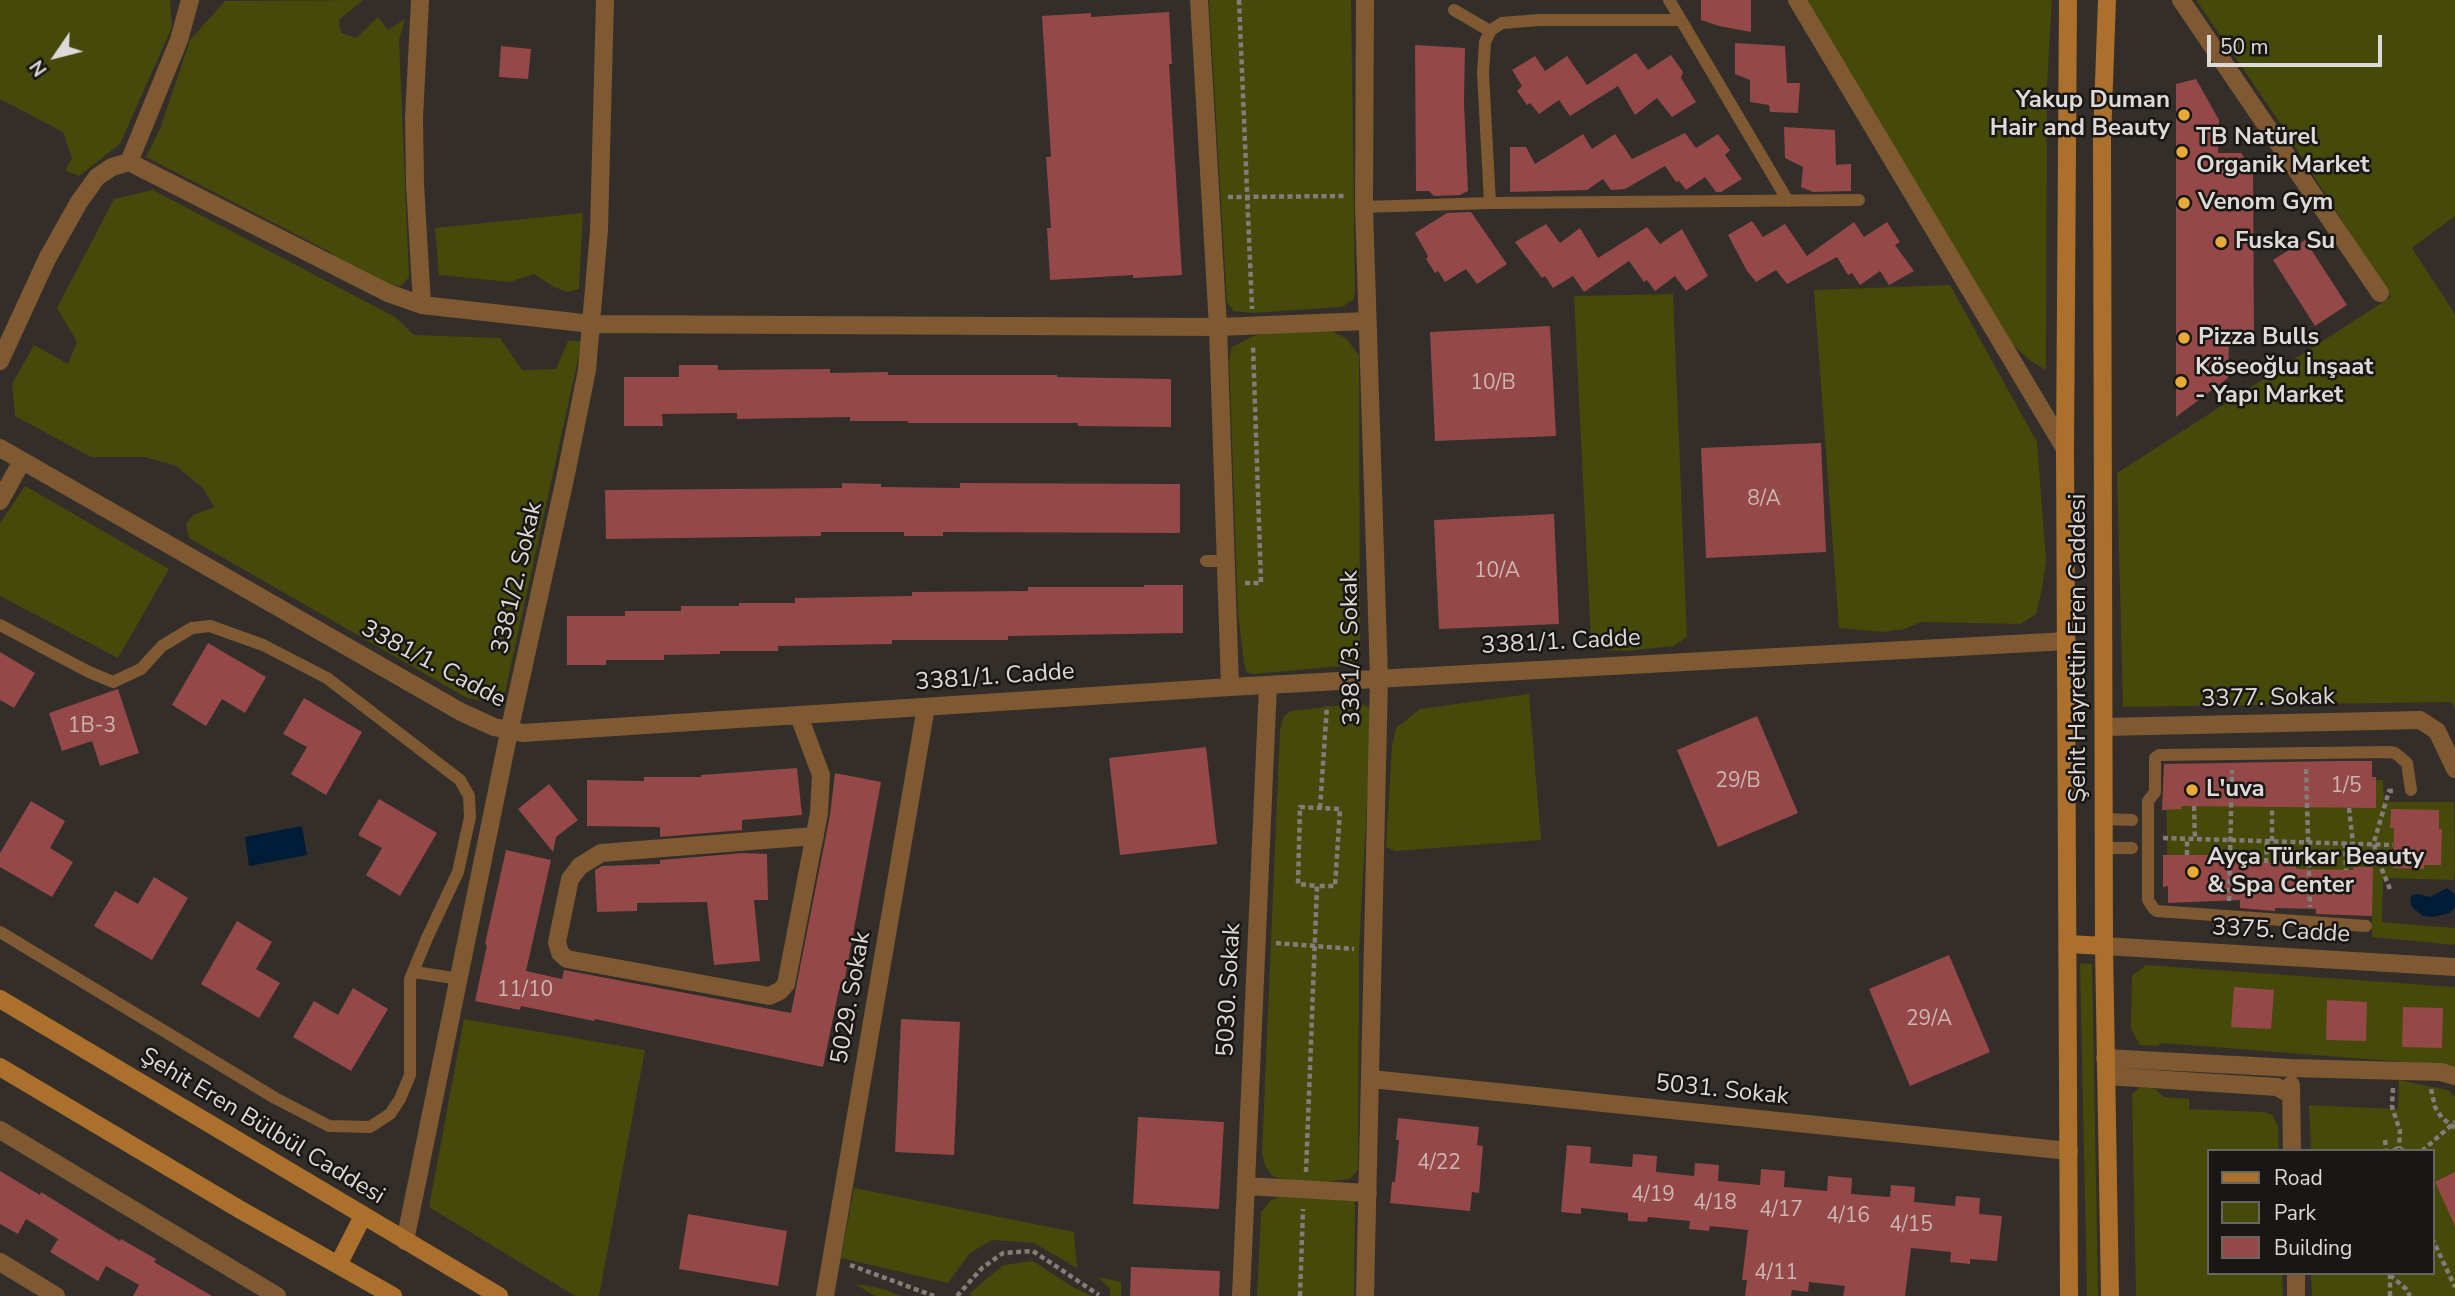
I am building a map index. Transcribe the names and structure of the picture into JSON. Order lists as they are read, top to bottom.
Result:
{
  "streets": {
    "main road": ["Şehit Hayrettin Eren Caddesi", "Şehit Eren Bülbül Caddesi"],
    "street": [
      "3381/2. Sokak",
      "3381/1. Cadde",
      "3381/3. Sokak",
      "3377. Sokak",
      "3375. Cadde",
      "5030. Sokak",
      "5029. Sokak",
      "5031. Sokak"
    ]
  },
  "crossings": [
    ["3381/2. Sokak", "3381/1. Cadde"],
    ["3381/2. Sokak", "Şehit Eren Bülbül Caddesi"],
    ["3381/1. Cadde", "3381/3. Sokak"],
    ["3381/1. Cadde", "Şehit Hayrettin Eren Caddesi"],
    ["3381/1. Cadde", "5030. Sokak"],
    ["3381/1. Cadde", "5029. Sokak"],
    ["3381/3. Sokak", "5031. Sokak"],
    ["Şehit Hayrettin Eren Caddesi", "3377. Sokak"],
    ["Şehit Hayrettin Eren Caddesi", "3375. Cadde"],
    ["Şehit Hayrettin Eren Caddesi", "5031. Sokak"]
  ],
  "places": [
    "Yakup Duman Hair and Beauty",
    "TB Natürel Organik Market",
    "Venom Gym",
    "Fuska Su",
    "Pizza Bulls",
    "Köseoğlu İnşaat - Yapı Market",
    "L'uva",
    "Ayça Türkar Beauty & Spa Center"
  ],
  "house_numbers": [
    "10/B",
    "8/A",
    "10/A",
    "1B-3",
    "29/B",
    "1/5",
    "11/10",
    "29/A",
    "4/22",
    "4/19",
    "4/18",
    "4/17",
    "4/16",
    "4/15",
    "4/11"
  ],
  "legend": ["Road", "Park", "Building"],
  "scale_bar": "50 m",
  "north": "bottom left"
}
